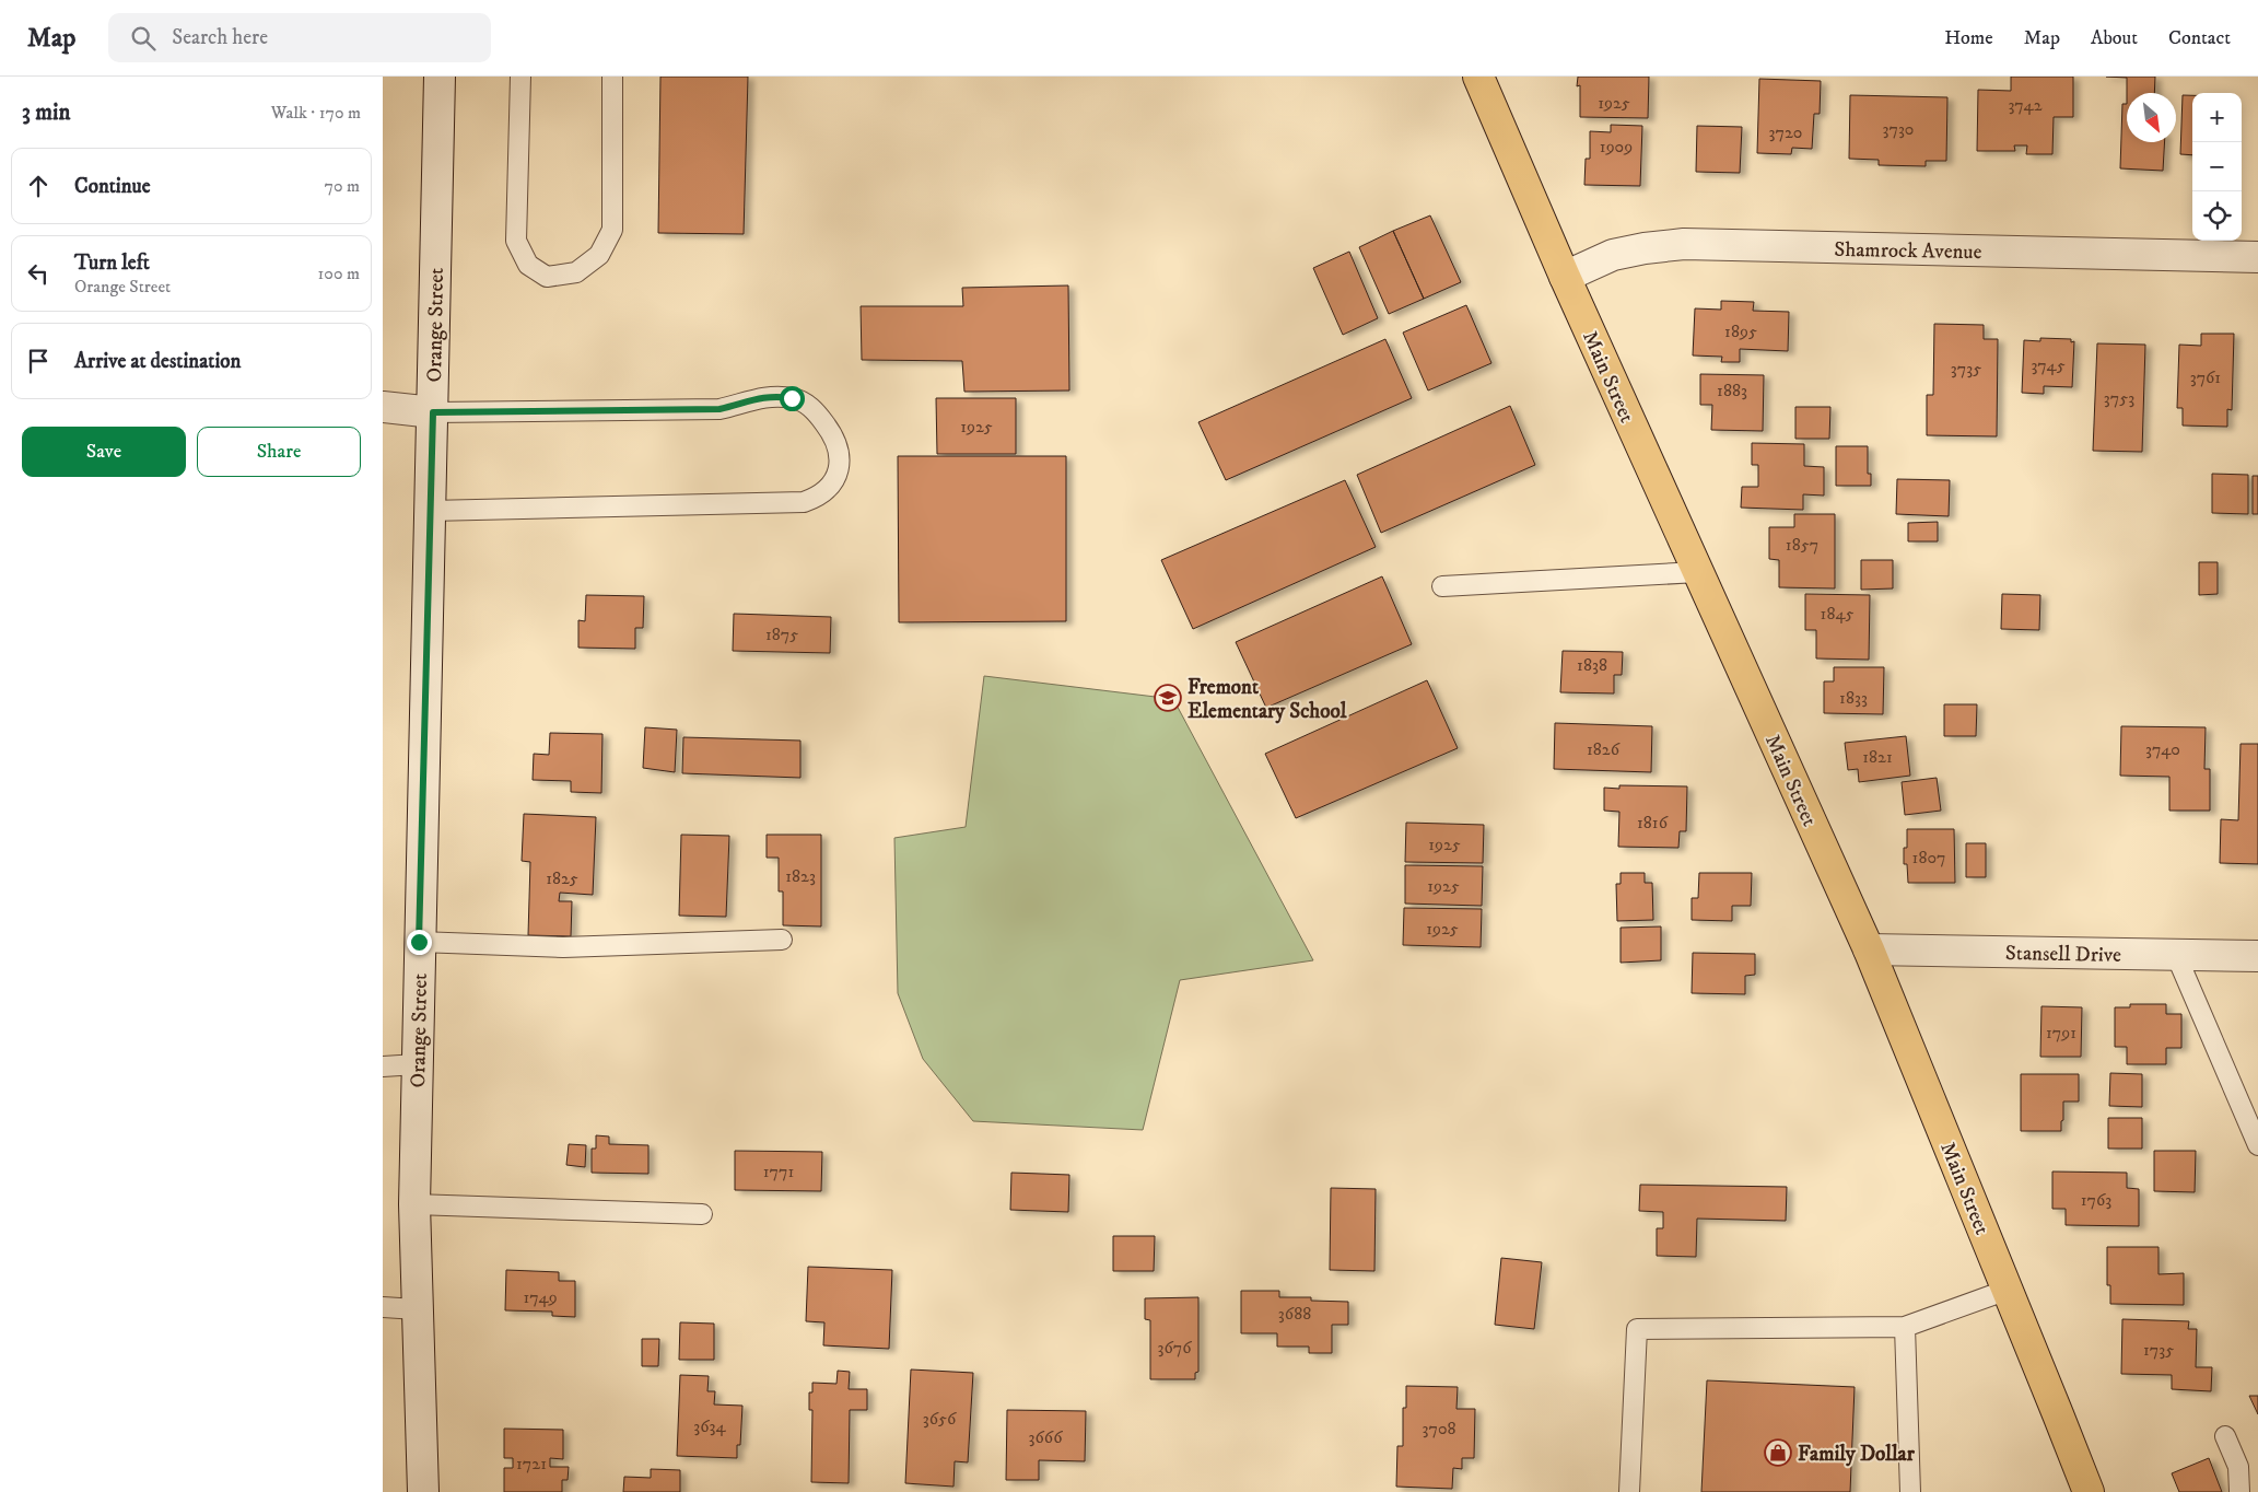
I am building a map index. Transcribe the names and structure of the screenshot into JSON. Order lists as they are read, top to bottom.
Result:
{
  "streets": {
    "main road": ["Main Street"],
    "street": ["Shamrock Avenue", "Orange Street", "Stansell Drive"]
  },
  "crossings": [
    ["Shamrock Avenue", "Main Street"],
    ["Main Street", "Stansell Drive"]
  ],
  "places": {
    "school or university": ["Fremont Elementary School"],
    "shop": ["Family Dollar"]
  },
  "house_numbers": [
    "1925",
    "3742",
    "3730",
    "3720",
    "1909",
    "1895",
    "3745",
    "3735",
    "3761",
    "1883",
    "3753",
    "1925",
    "1857",
    "1845",
    "1875",
    "1838",
    "1833",
    "1826",
    "3740",
    "1821",
    "1816",
    "1925",
    "1807",
    "1823",
    "1825",
    "1925",
    "1925",
    "1791",
    "1771",
    "1763",
    "1749",
    "3688",
    "3676",
    "1735",
    "3656",
    "3634",
    "3708",
    "3666",
    "1721"
  ],
  "north": "bottom right",
  "page": {
    "header": "Map",
    "search": "Search here",
    "nav": [
      "Home",
      "Map",
      "About",
      "Contact"
    ],
    "heading": ["3 min", "Walk · 170 m"],
    "map_buttons": ["+", "−"],
    "list": [
      ["Continue", "70 m"],
      ["Turn left", "Orange Street", "100 m"],
      "Arrive at destination"
    ],
    "buttons": ["Save", "Share"]
  }
}
